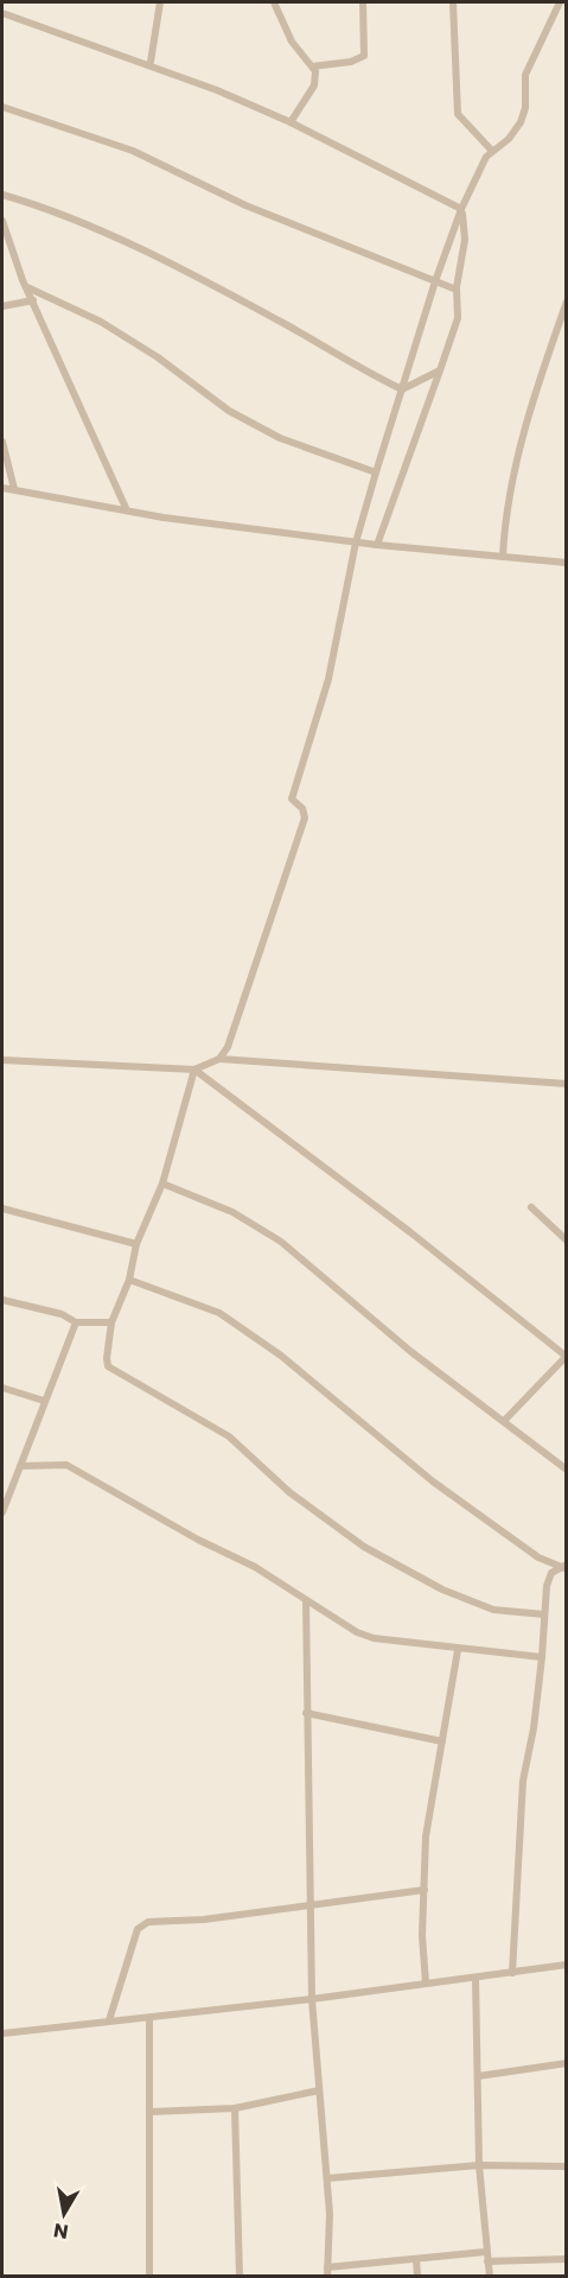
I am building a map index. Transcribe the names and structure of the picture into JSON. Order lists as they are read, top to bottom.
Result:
{
  "north": "bottom"
}
